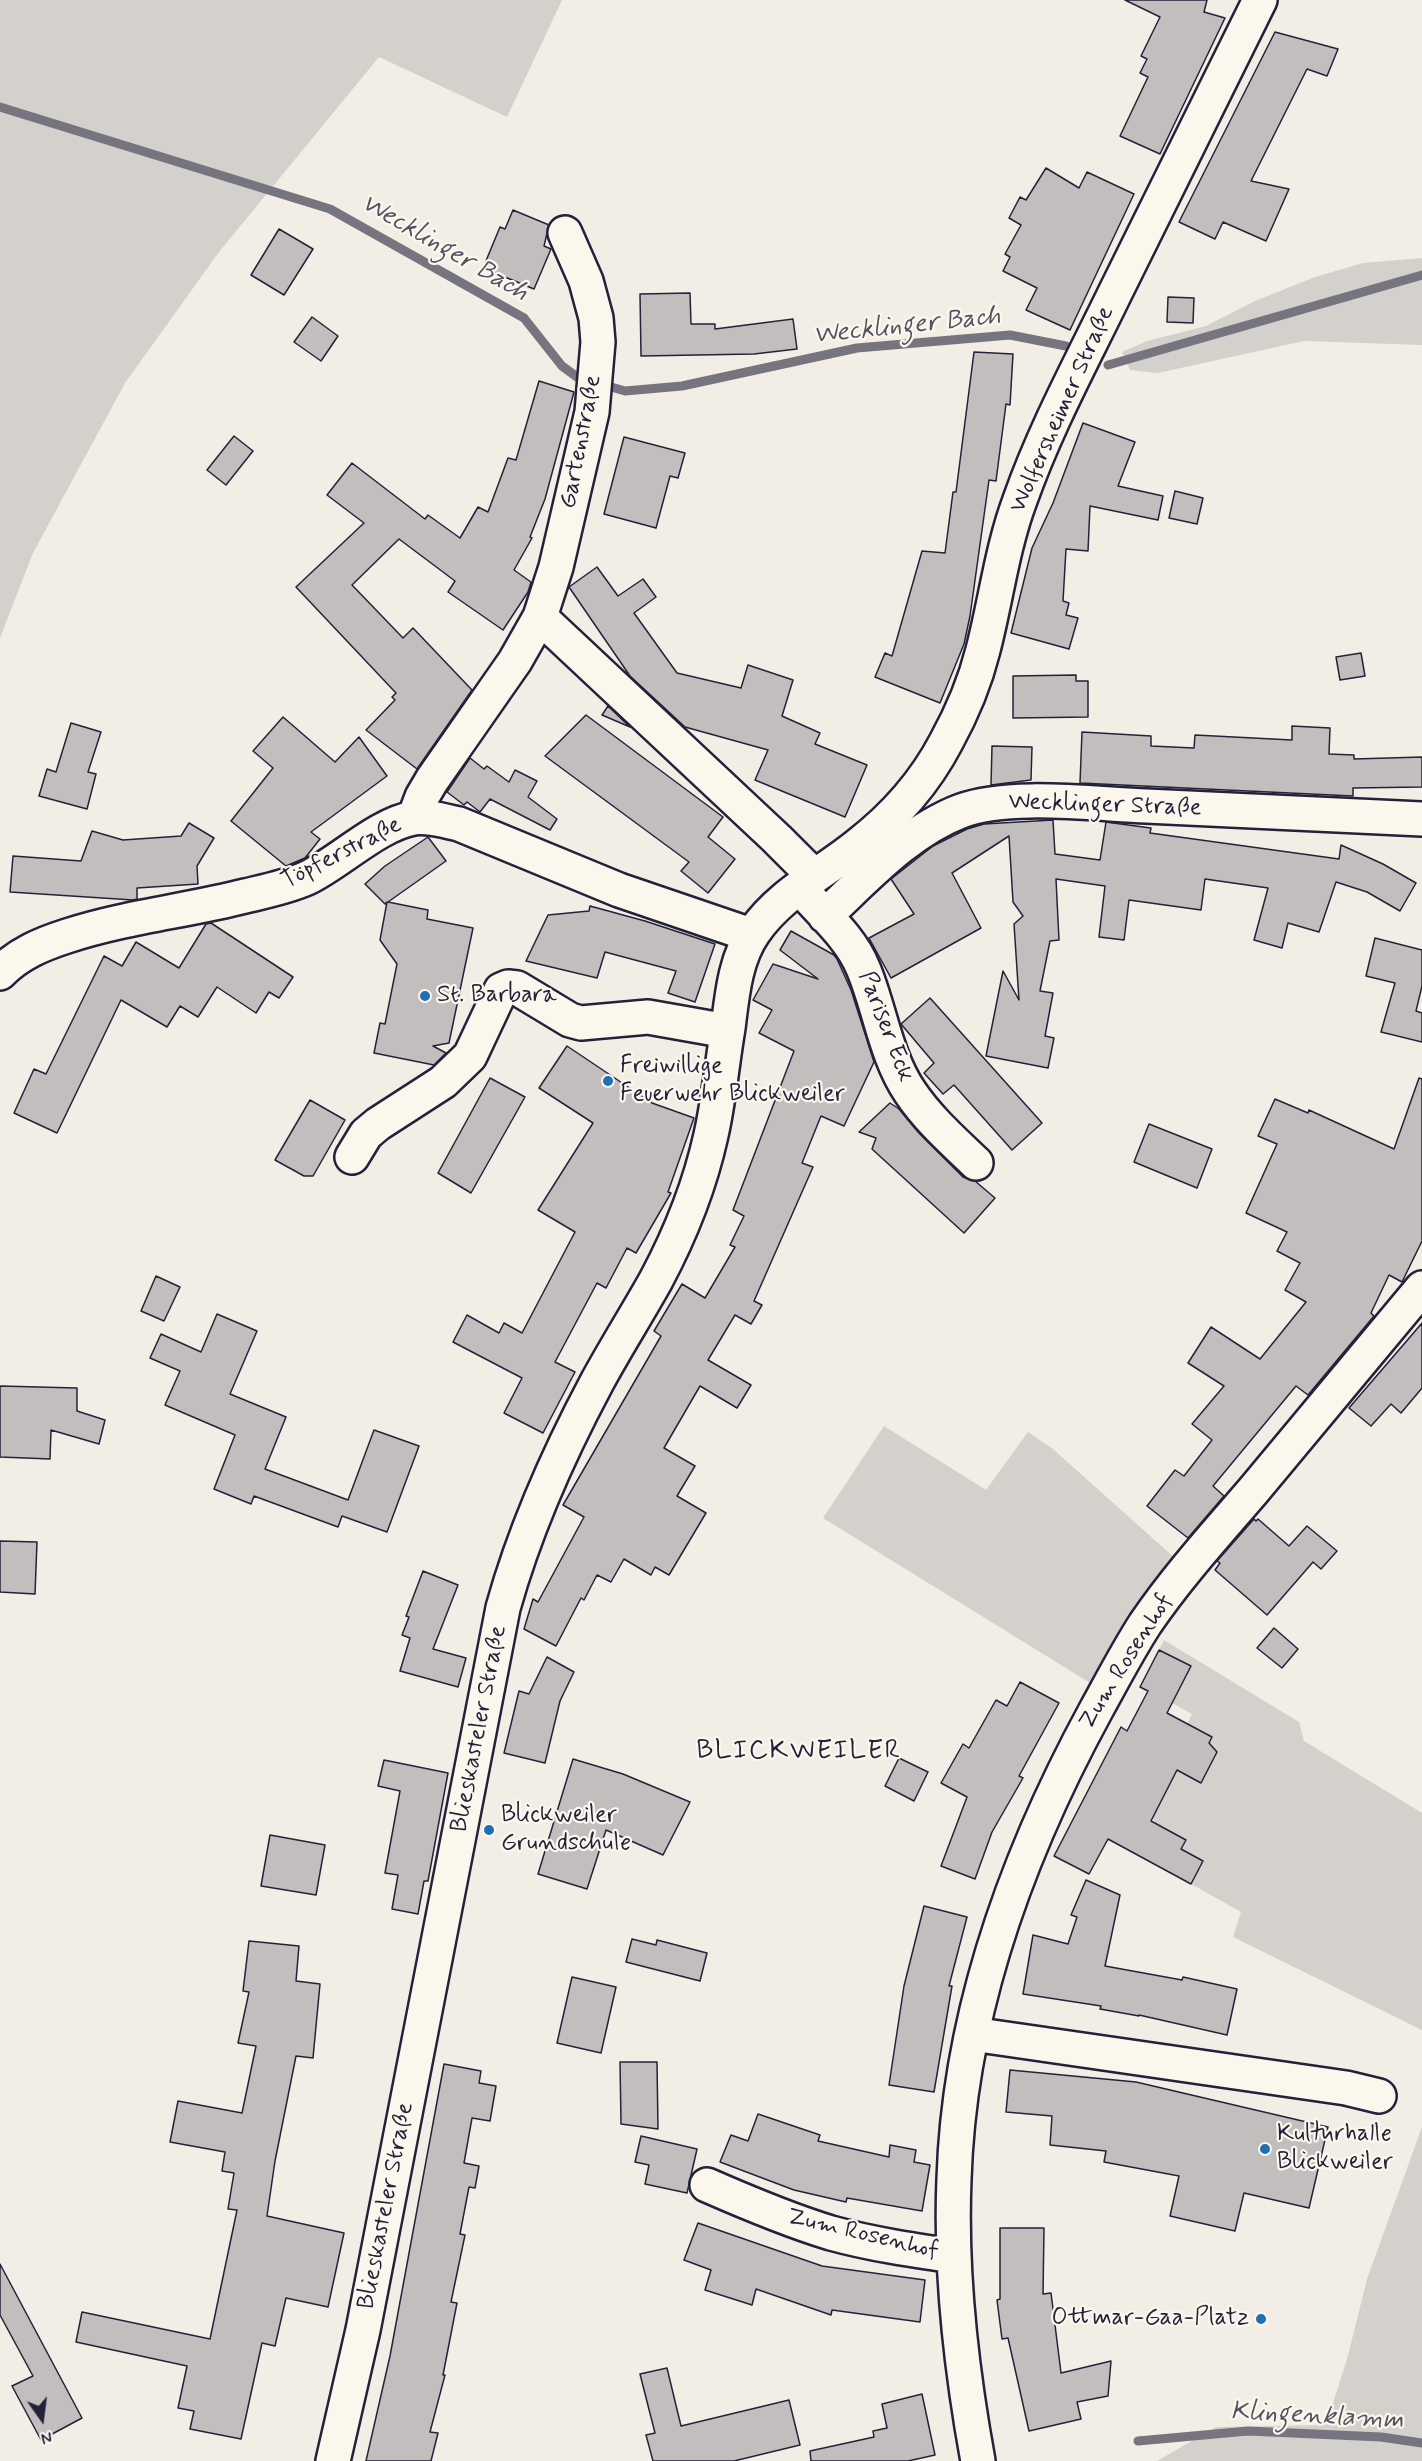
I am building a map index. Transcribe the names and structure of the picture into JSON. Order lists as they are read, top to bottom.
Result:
{
  "streets": {
    "street": [
      "Wolfersheimer Straße",
      "Gartenstraße",
      "Wecklinger Straße",
      "Töpferstraße",
      "Pariser Eck",
      "Zum Rosenhof",
      "Blieskasteler Straße"
    ]
  },
  "crossings": [
    ["Wolfersheimer Straße", "Pariser Eck"],
    ["Wolfersheimer Straße", "Blieskasteler Straße"],
    ["Gartenstraße", "Töpferstraße"],
    ["Wecklinger Straße", "Pariser Eck"],
    ["Töpferstraße", "Blieskasteler Straße"],
    ["Pariser Eck", "Blieskasteler Straße"]
  ],
  "districts": ["BLICKWEILER"],
  "water": ["Wecklinger Bach", "Klingenklamm"],
  "places": [
    "St. Barbara",
    "Freiwillige Feuerwehr Blickweiler",
    "Blickweiler Grundschule",
    "Kulturhalle Blickweiler",
    "Ottmar-Gaa-Platz"
  ],
  "north": "bottom"
}
